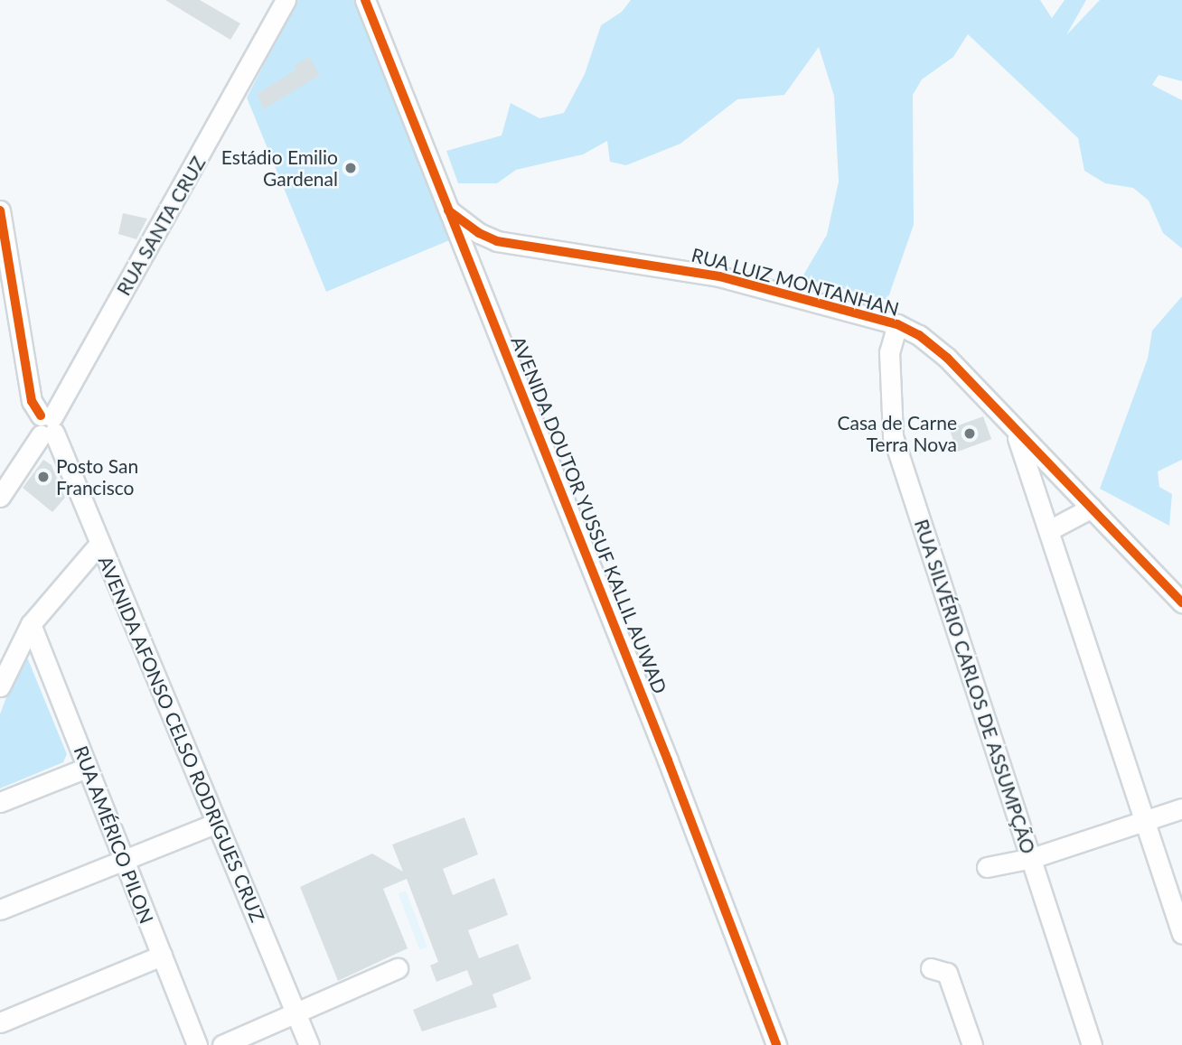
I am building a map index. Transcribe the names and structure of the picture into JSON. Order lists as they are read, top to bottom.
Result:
{
  "streets": {
    "street": [
      "RUA SANTA CRUZ",
      "RUA LUIZ MONTANHAN",
      "AVENIDA DOUTOR YUSSUF KALLIL AUWAD",
      "RUA SILVÉRIO CARLOS DE ASSUMPÇÃO",
      "AVENIDA AFONSO CELSO RODRIGUES CRUZ",
      "RUA AMÉRICO PILON"
    ]
  },
  "crossings": [
    ["RUA SANTA CRUZ", "AVENIDA AFONSO CELSO RODRIGUES CRUZ"],
    ["RUA LUIZ MONTANHAN", "AVENIDA DOUTOR YUSSUF KALLIL AUWAD"],
    ["RUA LUIZ MONTANHAN", "RUA SILVÉRIO CARLOS DE ASSUMPÇÃO"]
  ],
  "places": ["Estádio Emilio Gardenal", "Casa de Carne Terra Nova", "Posto San Francisco"]
}
